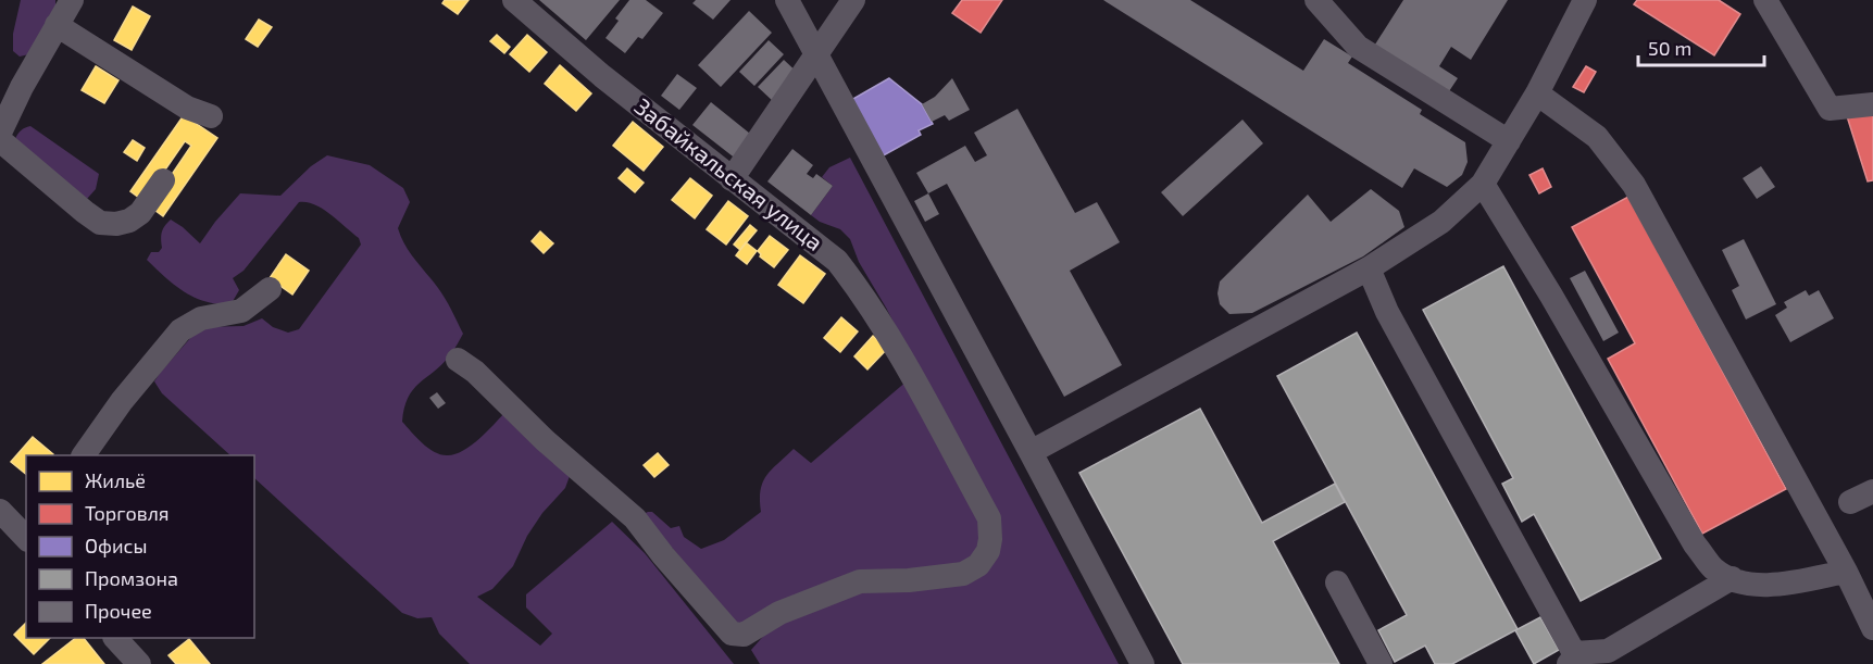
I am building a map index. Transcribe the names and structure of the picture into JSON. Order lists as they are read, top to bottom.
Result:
{
  "streets": {
    "street": ["Забайкальская улица"]
  },
  "legend": [
    "Жильё",
    "Торговля",
    "Офисы",
    "Промзона",
    "Прочее"
  ],
  "scale_bar": "50 m"
}
